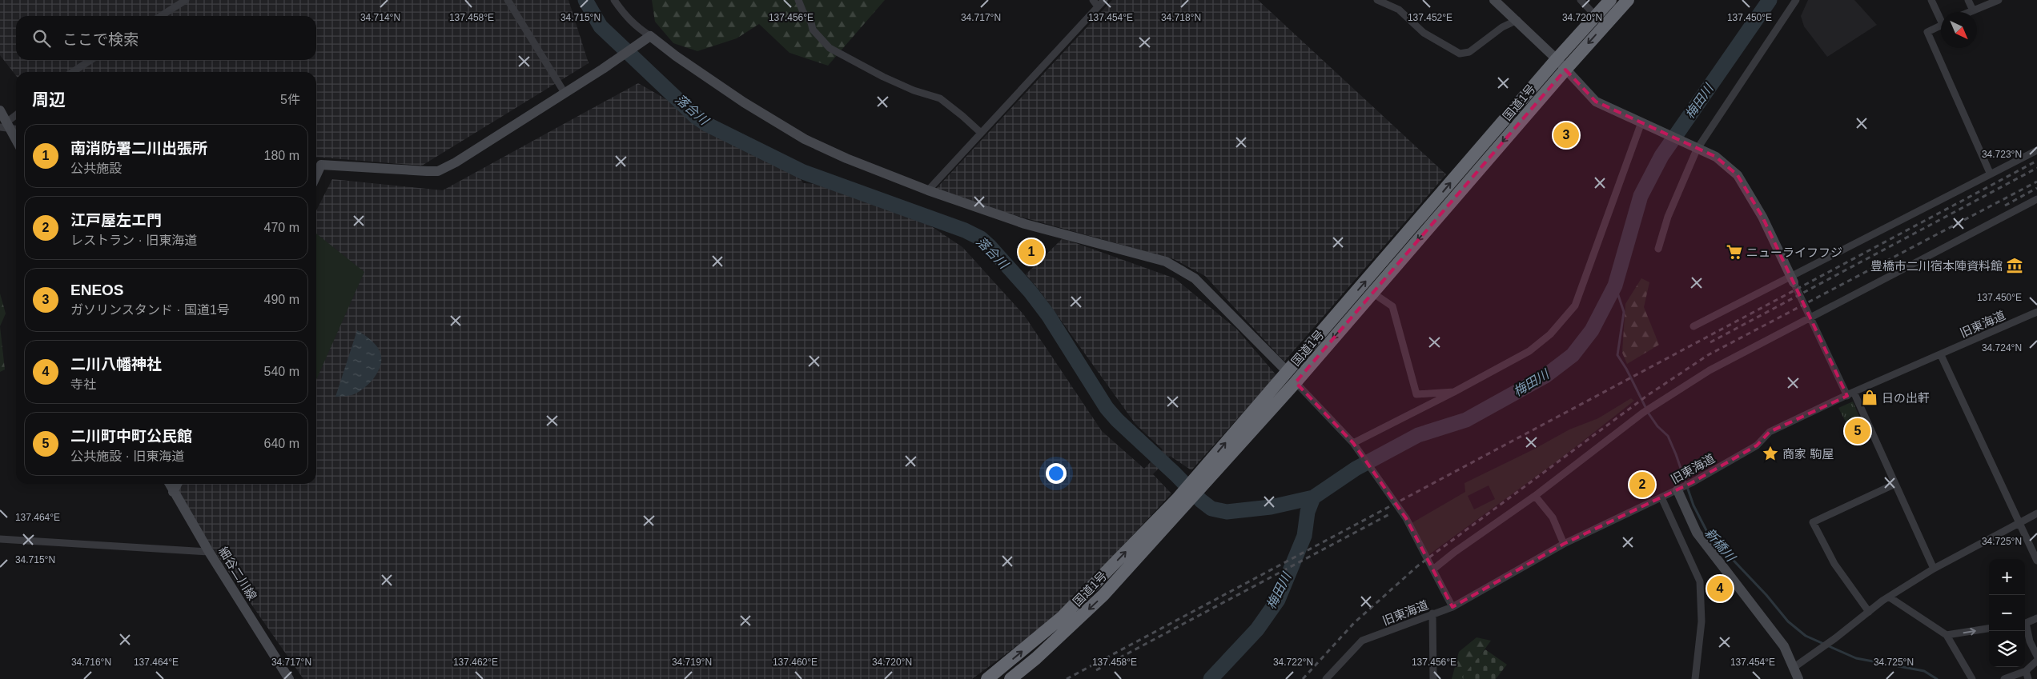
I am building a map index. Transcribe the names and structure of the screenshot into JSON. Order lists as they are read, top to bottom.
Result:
{
  "streets": {
    "highway": ["国道1号"],
    "street": ["旧東海道", "細谷二川線"]
  },
  "water": ["梅田川", "落合川", "新橋川"],
  "places": {
    "supermarket": ["ニューライフフジ"],
    "museum": ["豊橋市二川宿本陣資料館"],
    "shop": ["日の出軒"],
    "place": ["商家 駒屋"]
  },
  "north": "bottom right",
  "page": {
    "search": "ここで検索",
    "heading": ["周辺", "5件"],
    "pins": [
      "3",
      "1",
      "5",
      "2",
      "4"
    ],
    "list": [
      {
        "mark": "1",
        "name": "南消防署二川出張所",
        "note": "公共施設",
        "value": "180 m"
      },
      {
        "mark": "2",
        "name": "江戸屋左エ門",
        "note": "レストラン · 旧東海道",
        "value": "470 m"
      },
      {
        "mark": "3",
        "name": "ENEOS",
        "note": "ガソリンスタンド · 国道1号",
        "value": "490 m"
      },
      {
        "mark": "4",
        "name": "二川八幡神社",
        "note": "寺社",
        "value": "540 m"
      },
      {
        "mark": "5",
        "name": "二川町中町公民館",
        "note": "公共施設 · 旧東海道",
        "value": "640 m"
      }
    ],
    "map_buttons": ["+", "−"]
  },
  "coordinates": [
    "34.714°N",
    "34.715°N",
    "34.717°N",
    "34.718°N",
    "34.720°N",
    "137.458°E",
    "137.456°E",
    "137.454°E",
    "137.452°E",
    "137.450°E",
    "34.723°N",
    "34.724°N",
    "137.464°E",
    "34.725°N",
    "137.462°E",
    "137.460°E",
    "34.716°N",
    "34.719°N",
    "34.722°N"
  ]
}
